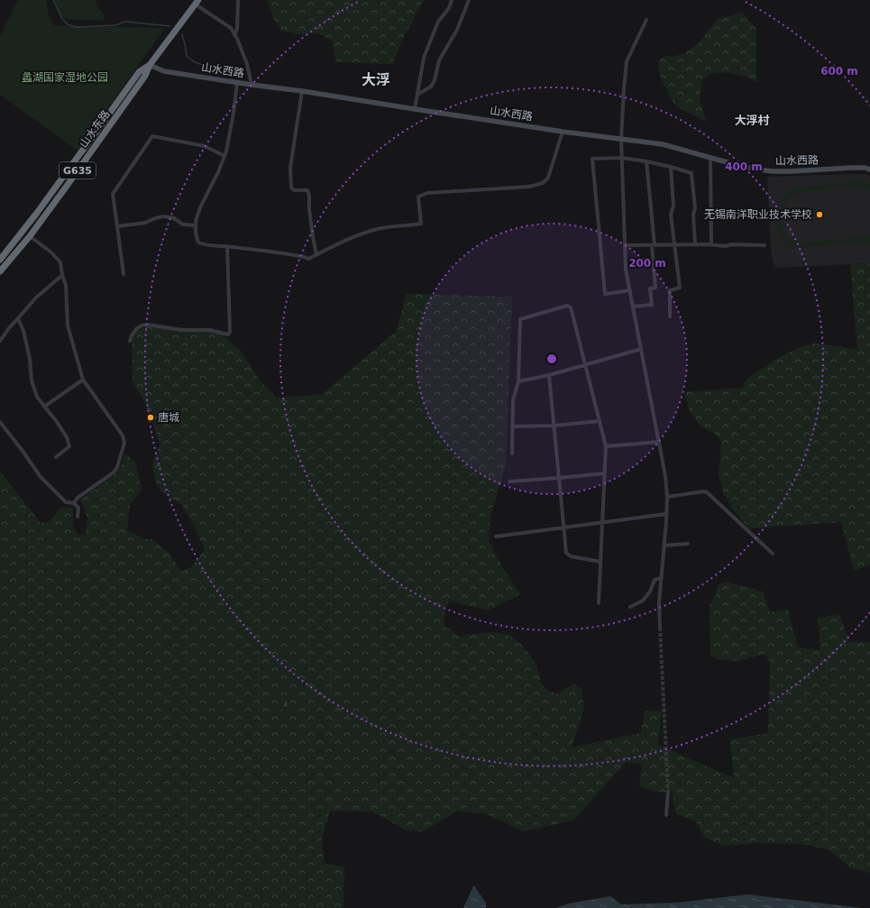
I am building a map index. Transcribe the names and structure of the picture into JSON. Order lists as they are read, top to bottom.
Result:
{
  "streets": {
    "highway": ["山水东路", "G635"],
    "street": ["山水西路"]
  },
  "crossings": [
    ["山水西路", "山水东路"]
  ],
  "districts": ["大浮", "大浮村"],
  "parks": ["蠡湖国家湿地公园"],
  "places": ["无锡南洋职业技术学校", "唐城"],
  "rings": ["600 m", "400 m", "200 m"]
}
